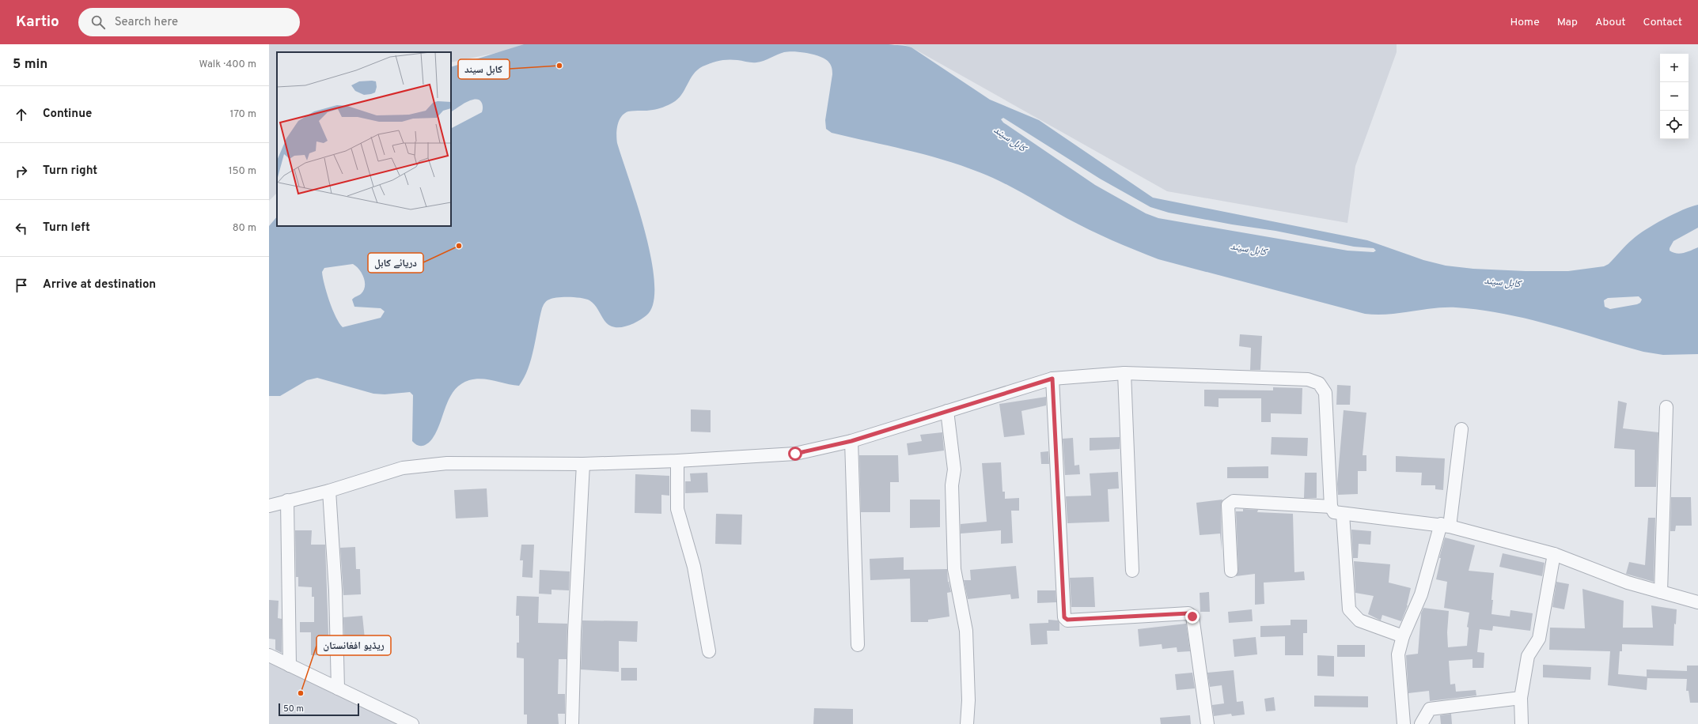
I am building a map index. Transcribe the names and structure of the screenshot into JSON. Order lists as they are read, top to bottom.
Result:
{
  "water": ["کابل سيند"],
  "places": ["کابل سيند", "دریائے کابل", "ریڈیو افغانستان"],
  "scale_bar": "50 m",
  "page": {
    "header": "Kartio",
    "search": "Search here",
    "nav": [
      "Home",
      "Map",
      "About",
      "Contact"
    ],
    "heading": ["5 min", "Walk · 400 m"],
    "map_buttons": ["+", "−"],
    "list": [
      ["Continue", "170 m"],
      ["Turn right", "150 m"],
      ["Turn left", "80 m"],
      "Arrive at destination"
    ],
    "scale": "50 m"
  }
}
